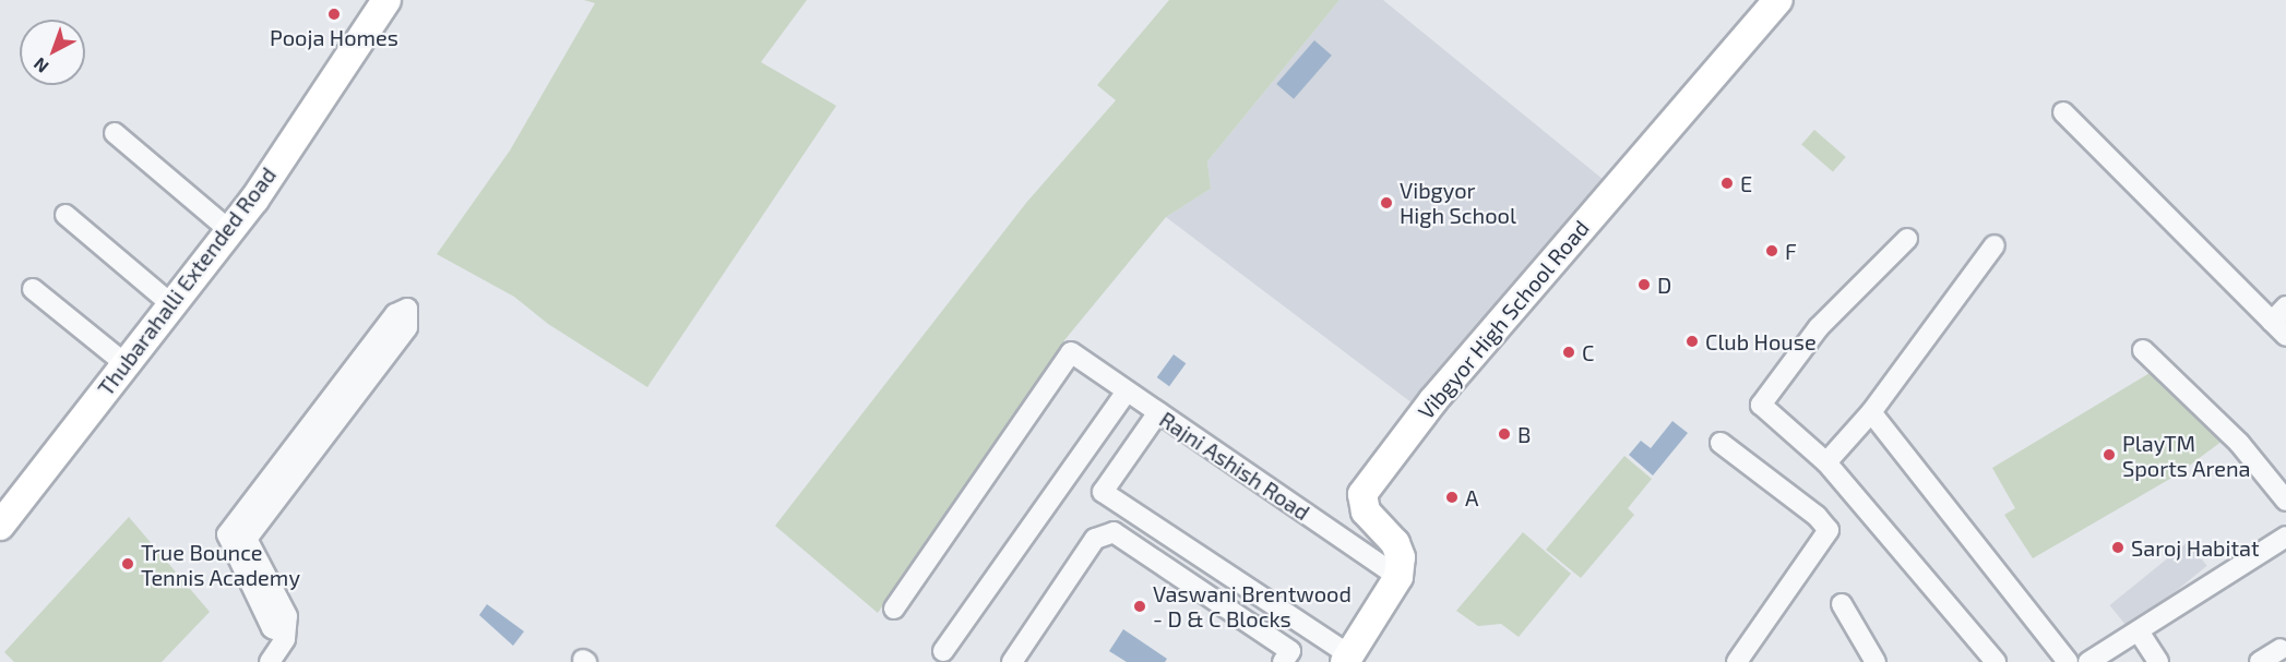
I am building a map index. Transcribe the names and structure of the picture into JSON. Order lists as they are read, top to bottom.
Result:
{
  "streets": {
    "street": ["Thubarahalli Extended Road", "Vibgyor High School Road", "Rajni Ashish Road"]
  },
  "crossings": [
    ["Vibgyor High School Road", "Rajni Ashish Road"]
  ],
  "places": [
    "Pooja Homes",
    "E",
    "Vibgyor High School",
    "F",
    "D",
    "Club House",
    "C",
    "B",
    "PlayTM Sports Arena",
    "A",
    "Saroj Habitat",
    "True Bounce Tennis Academy",
    "Vaswani Brentwood - D & C Blocks"
  ],
  "north": "bottom left"
}
